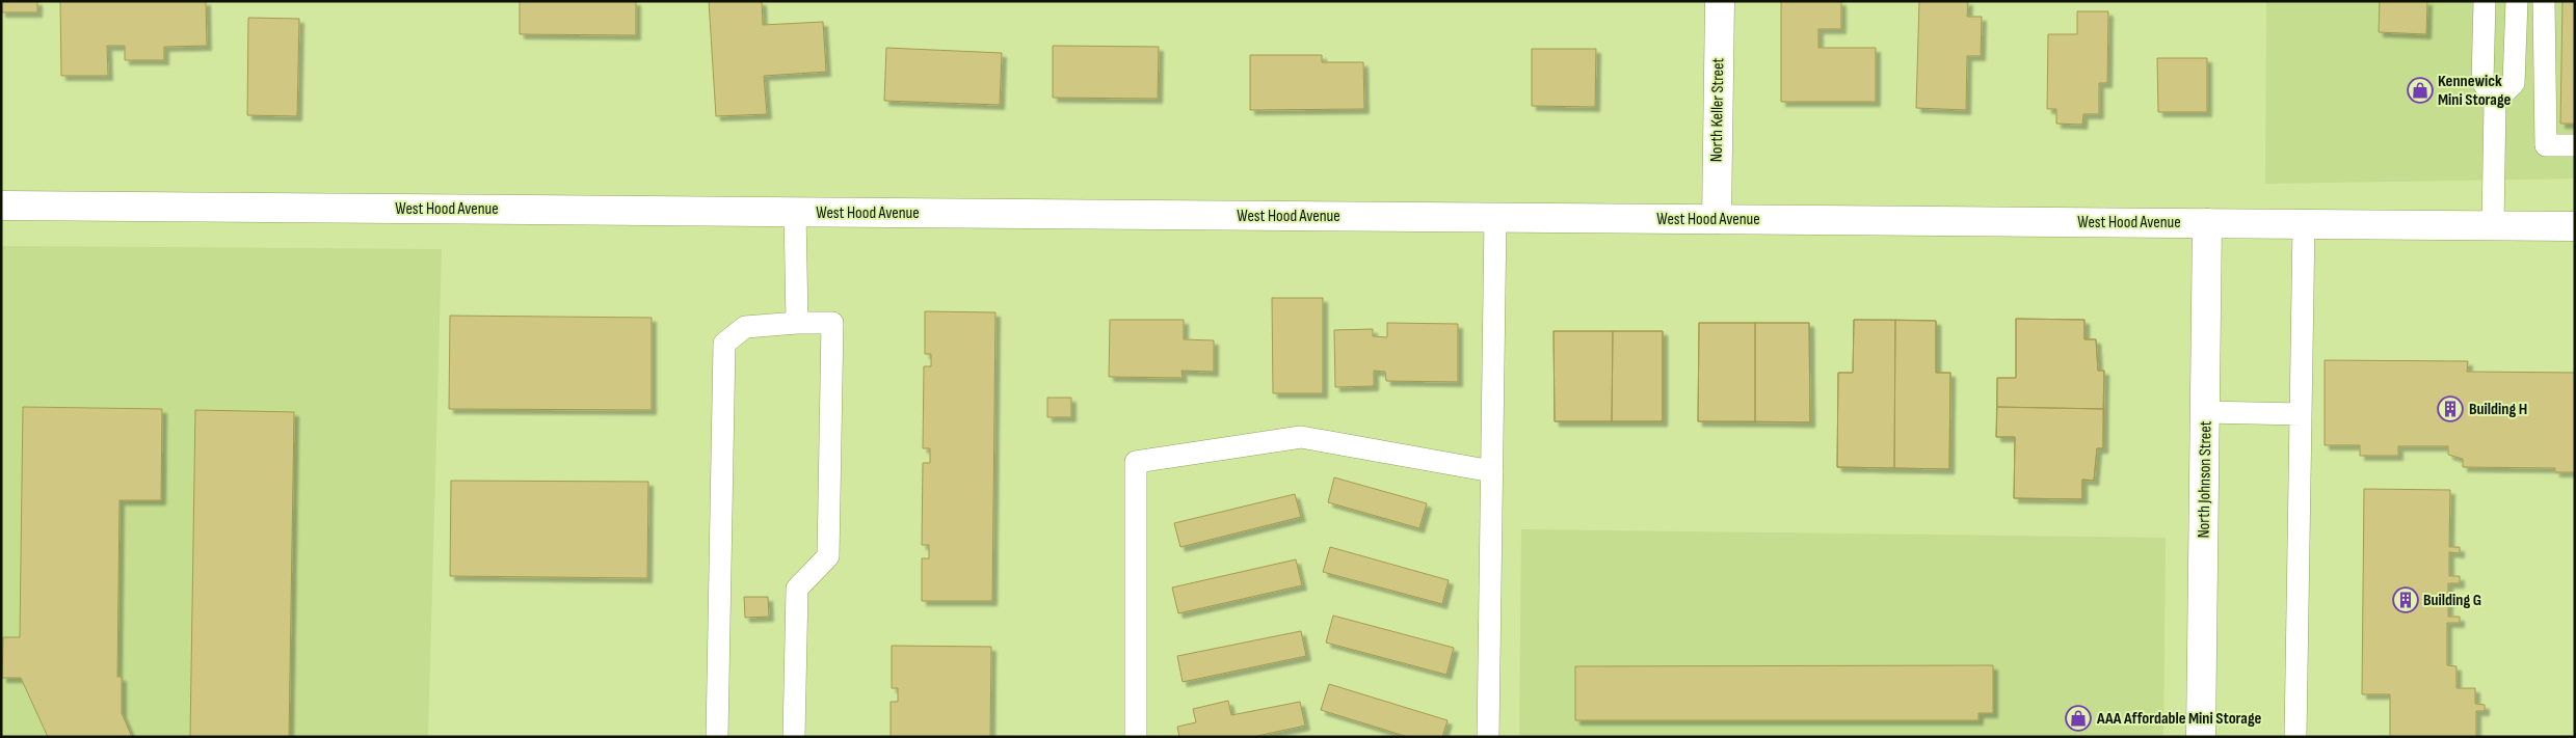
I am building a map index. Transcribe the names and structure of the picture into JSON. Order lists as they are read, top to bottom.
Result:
{
  "streets": {
    "street": ["North Keller Street", "West Hood Avenue", "North Johnson Street"]
  },
  "crossings": [
    ["North Keller Street", "West Hood Avenue"],
    ["West Hood Avenue", "North Johnson Street"]
  ],
  "places": {
    "shop": ["Kennewick Mini Storage", "AAA Affordable Mini Storage"],
    "building": ["Building H", "Building G"]
  }
}
